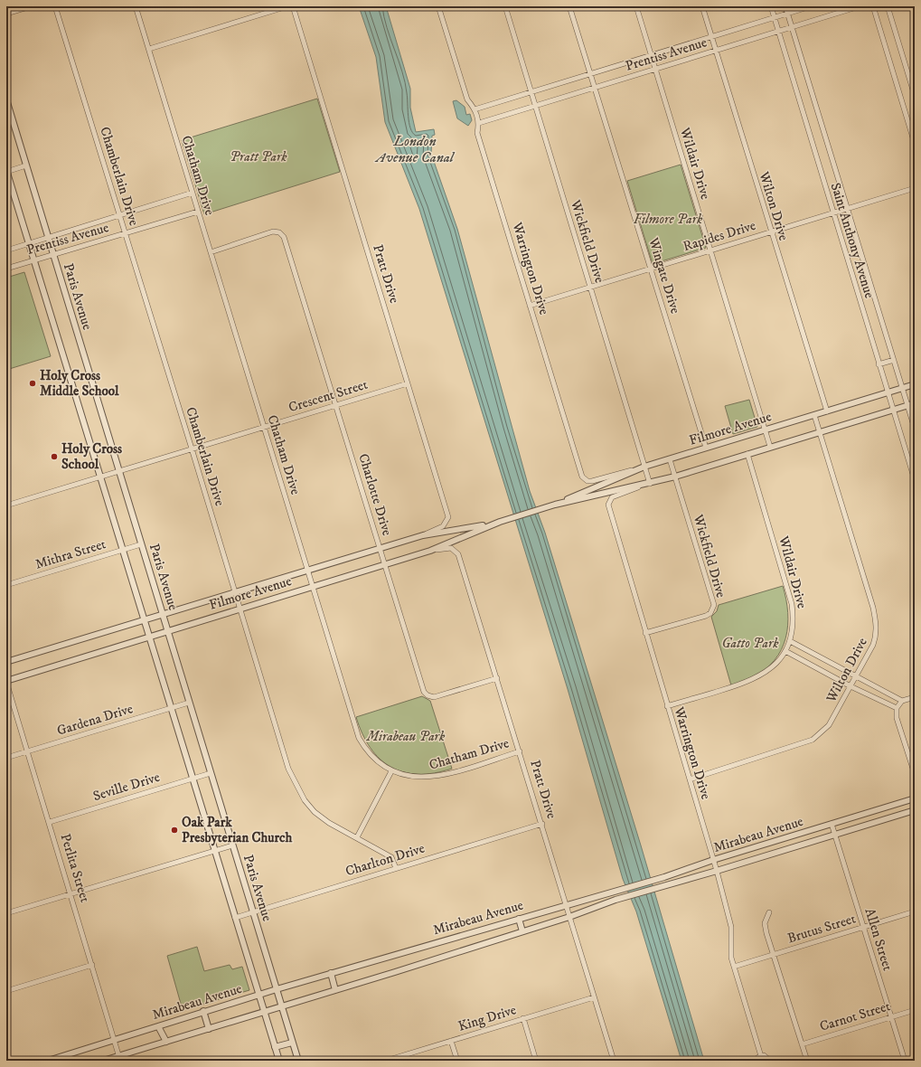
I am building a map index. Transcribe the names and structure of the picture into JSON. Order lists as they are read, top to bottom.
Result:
{
  "streets": {
    "street": [
      "Prentiss Avenue",
      "Wildair Drive",
      "Chatham Drive",
      "Chamberlain Drive",
      "Wilton Drive",
      "Rapides Drive",
      "Saint Anthony Avenue",
      "Wickfield Drive",
      "Warrington Drive",
      "Pratt Drive",
      "Wingate Drive",
      "Paris Avenue",
      "Crescent Street",
      "Filmore Avenue",
      "Charlotte Drive",
      "Mithra Street",
      "Gardena Drive",
      "Seville Drive",
      "Mirabeau Avenue",
      "Charlton Drive",
      "Perlita Street",
      "Brutus Street",
      "Allen Street",
      "Carnot Street",
      "King Drive"
    ]
  },
  "crossings": [
    ["Prentiss Avenue", "Wildair Drive"],
    ["Prentiss Avenue", "Chatham Drive"],
    ["Prentiss Avenue", "Chamberlain Drive"],
    ["Prentiss Avenue", "Wilton Drive"],
    ["Prentiss Avenue", "Saint Anthony Avenue"],
    ["Prentiss Avenue", "Wickfield Drive"],
    ["Prentiss Avenue", "Warrington Drive"],
    ["Prentiss Avenue", "Wingate Drive"],
    ["Prentiss Avenue", "Paris Avenue"],
    ["Wildair Drive", "Rapides Drive"],
    ["Wildair Drive", "Warrington Drive"],
    ["Wildair Drive", "Filmore Avenue"],
    ["Chatham Drive", "Pratt Drive"],
    ["Chatham Drive", "Crescent Street"],
    ["Chatham Drive", "Filmore Avenue"],
    ["Chatham Drive", "Charlotte Drive"],
    ["Chamberlain Drive", "Crescent Street"],
    ["Chamberlain Drive", "Filmore Avenue"],
    ["Chamberlain Drive", "Charlton Drive"],
    ["Wilton Drive", "Rapides Drive"],
    ["Wilton Drive", "Warrington Drive"],
    ["Wilton Drive", "Filmore Avenue"],
    ["Rapides Drive", "Saint Anthony Avenue"],
    ["Rapides Drive", "Wickfield Drive"],
    ["Rapides Drive", "Warrington Drive"],
    ["Rapides Drive", "Wingate Drive"],
    ["Saint Anthony Avenue", "Filmore Avenue"],
    ["Wickfield Drive", "Warrington Drive"],
    ["Wickfield Drive", "Filmore Avenue"],
    ["Warrington Drive", "Filmore Avenue"],
    ["Warrington Drive", "Mirabeau Avenue"],
    ["Warrington Drive", "Brutus Street"],
    ["Pratt Drive", "Crescent Street"],
    ["Pratt Drive", "Filmore Avenue"],
    ["Pratt Drive", "Charlotte Drive"],
    ["Pratt Drive", "Mirabeau Avenue"],
    ["Pratt Drive", "Charlton Drive"],
    ["Pratt Drive", "King Drive"],
    ["Wingate Drive", "Filmore Avenue"],
    ["Paris Avenue", "Crescent Street"],
    ["Paris Avenue", "Filmore Avenue"],
    ["Paris Avenue", "Mithra Street"],
    ["Paris Avenue", "Gardena Drive"],
    ["Paris Avenue", "Seville Drive"],
    ["Paris Avenue", "Mirabeau Avenue"],
    ["Paris Avenue", "Charlton Drive"],
    ["Crescent Street", "Charlotte Drive"],
    ["Filmore Avenue", "Charlotte Drive"],
    ["Filmore Avenue", "Perlita Street"],
    ["Gardena Drive", "Perlita Street"],
    ["Seville Drive", "Perlita Street"],
    ["Mirabeau Avenue", "Perlita Street"],
    ["Mirabeau Avenue", "Allen Street"],
    ["Brutus Street", "Allen Street"],
    ["Allen Street", "Carnot Street"]
  ],
  "water": ["London Avenue Canal"],
  "parks": [
    "Pratt Park",
    "Filmore Park",
    "Gatto Park",
    "Mirabeau Park"
  ],
  "places": ["Holy Cross Middle School", "Holy Cross School", "Oak Park Presbyterian Church"]
}
